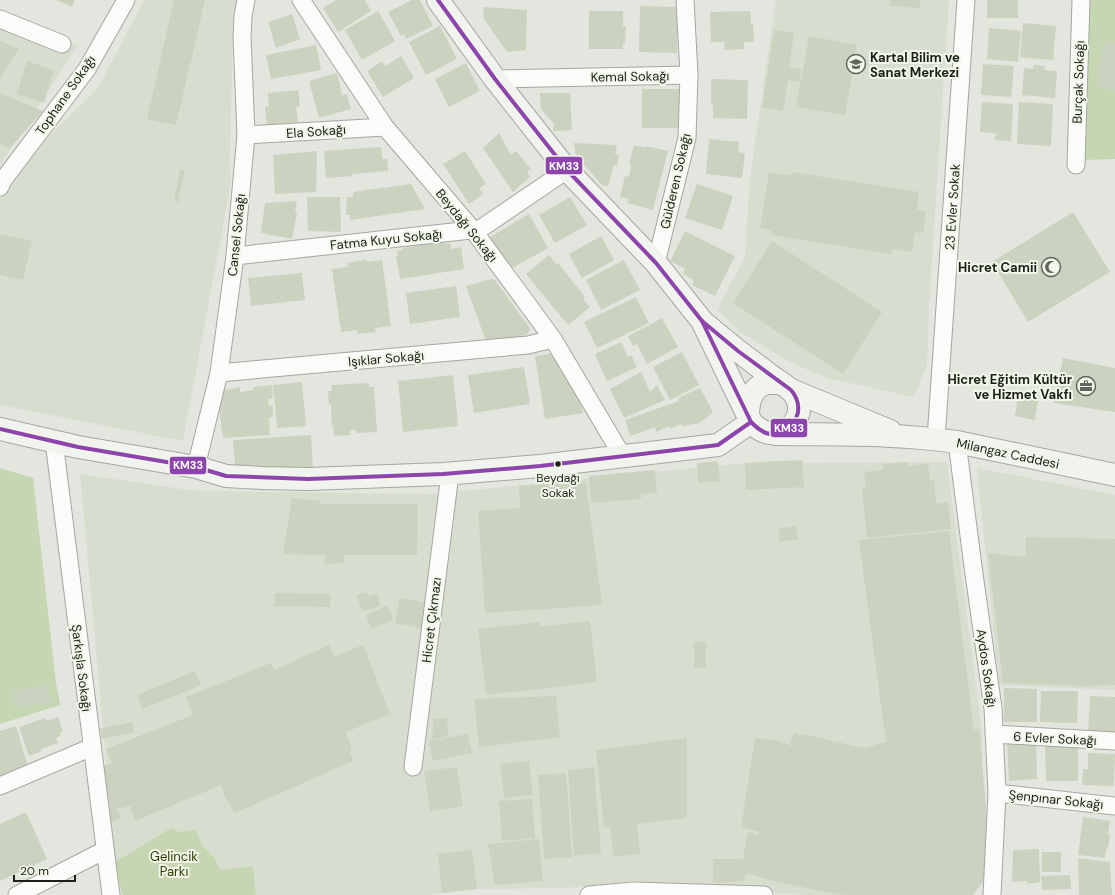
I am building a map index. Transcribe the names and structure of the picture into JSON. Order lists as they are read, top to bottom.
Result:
{
  "streets": {
    "street": [
      "Kemal Sokağı",
      "Burçak Sokağı",
      "Tophane Sokağı",
      "Ela Sokağı",
      "Gülderen Sokağı",
      "23 Evler Sokak",
      "Beydağı Sokağı",
      "Cansel Sokağı",
      "Fatma Kuyu Sokağı",
      "Işıklar Sokağı",
      "Milangaz Caddesi",
      "Hicret Çıkmazı",
      "Şarkışla Sokağı",
      "Aydos Sokağı",
      "6 Evler Sokağı",
      "Şenpınar Sokağı"
    ]
  },
  "crossings": [
    ["Kemal Sokağı", "Gülderen Sokağı"],
    ["Kemal Sokağı", "Milangaz Caddesi"],
    ["Ela Sokağı", "Beydağı Sokağı"],
    ["Ela Sokağı", "Cansel Sokağı"],
    ["Gülderen Sokağı", "Milangaz Caddesi"],
    ["23 Evler Sokak", "Milangaz Caddesi"],
    ["Beydağı Sokağı", "Fatma Kuyu Sokağı"],
    ["Beydağı Sokağı", "Işıklar Sokağı"],
    ["Cansel Sokağı", "Fatma Kuyu Sokağı"],
    ["Cansel Sokağı", "Işıklar Sokağı"],
    ["Fatma Kuyu Sokağı", "Milangaz Caddesi"],
    ["Milangaz Caddesi", "Aydos Sokağı"],
    ["Aydos Sokağı", "6 Evler Sokağı"],
    ["Aydos Sokağı", "Şenpınar Sokağı"]
  ],
  "parks": ["Gelincik Parkı"],
  "places": {
    "school or university": ["Kartal Bilim ve Sanat Merkezi"],
    "mosque": ["Hicret Camii"],
    "office": ["Hicret Eğitim Kültür ve Hizmet Vakfı"],
    "other": ["Beydağı Sokak"]
  },
  "lines": ["transit line KM33"],
  "scale_bar": "20 m"
}
